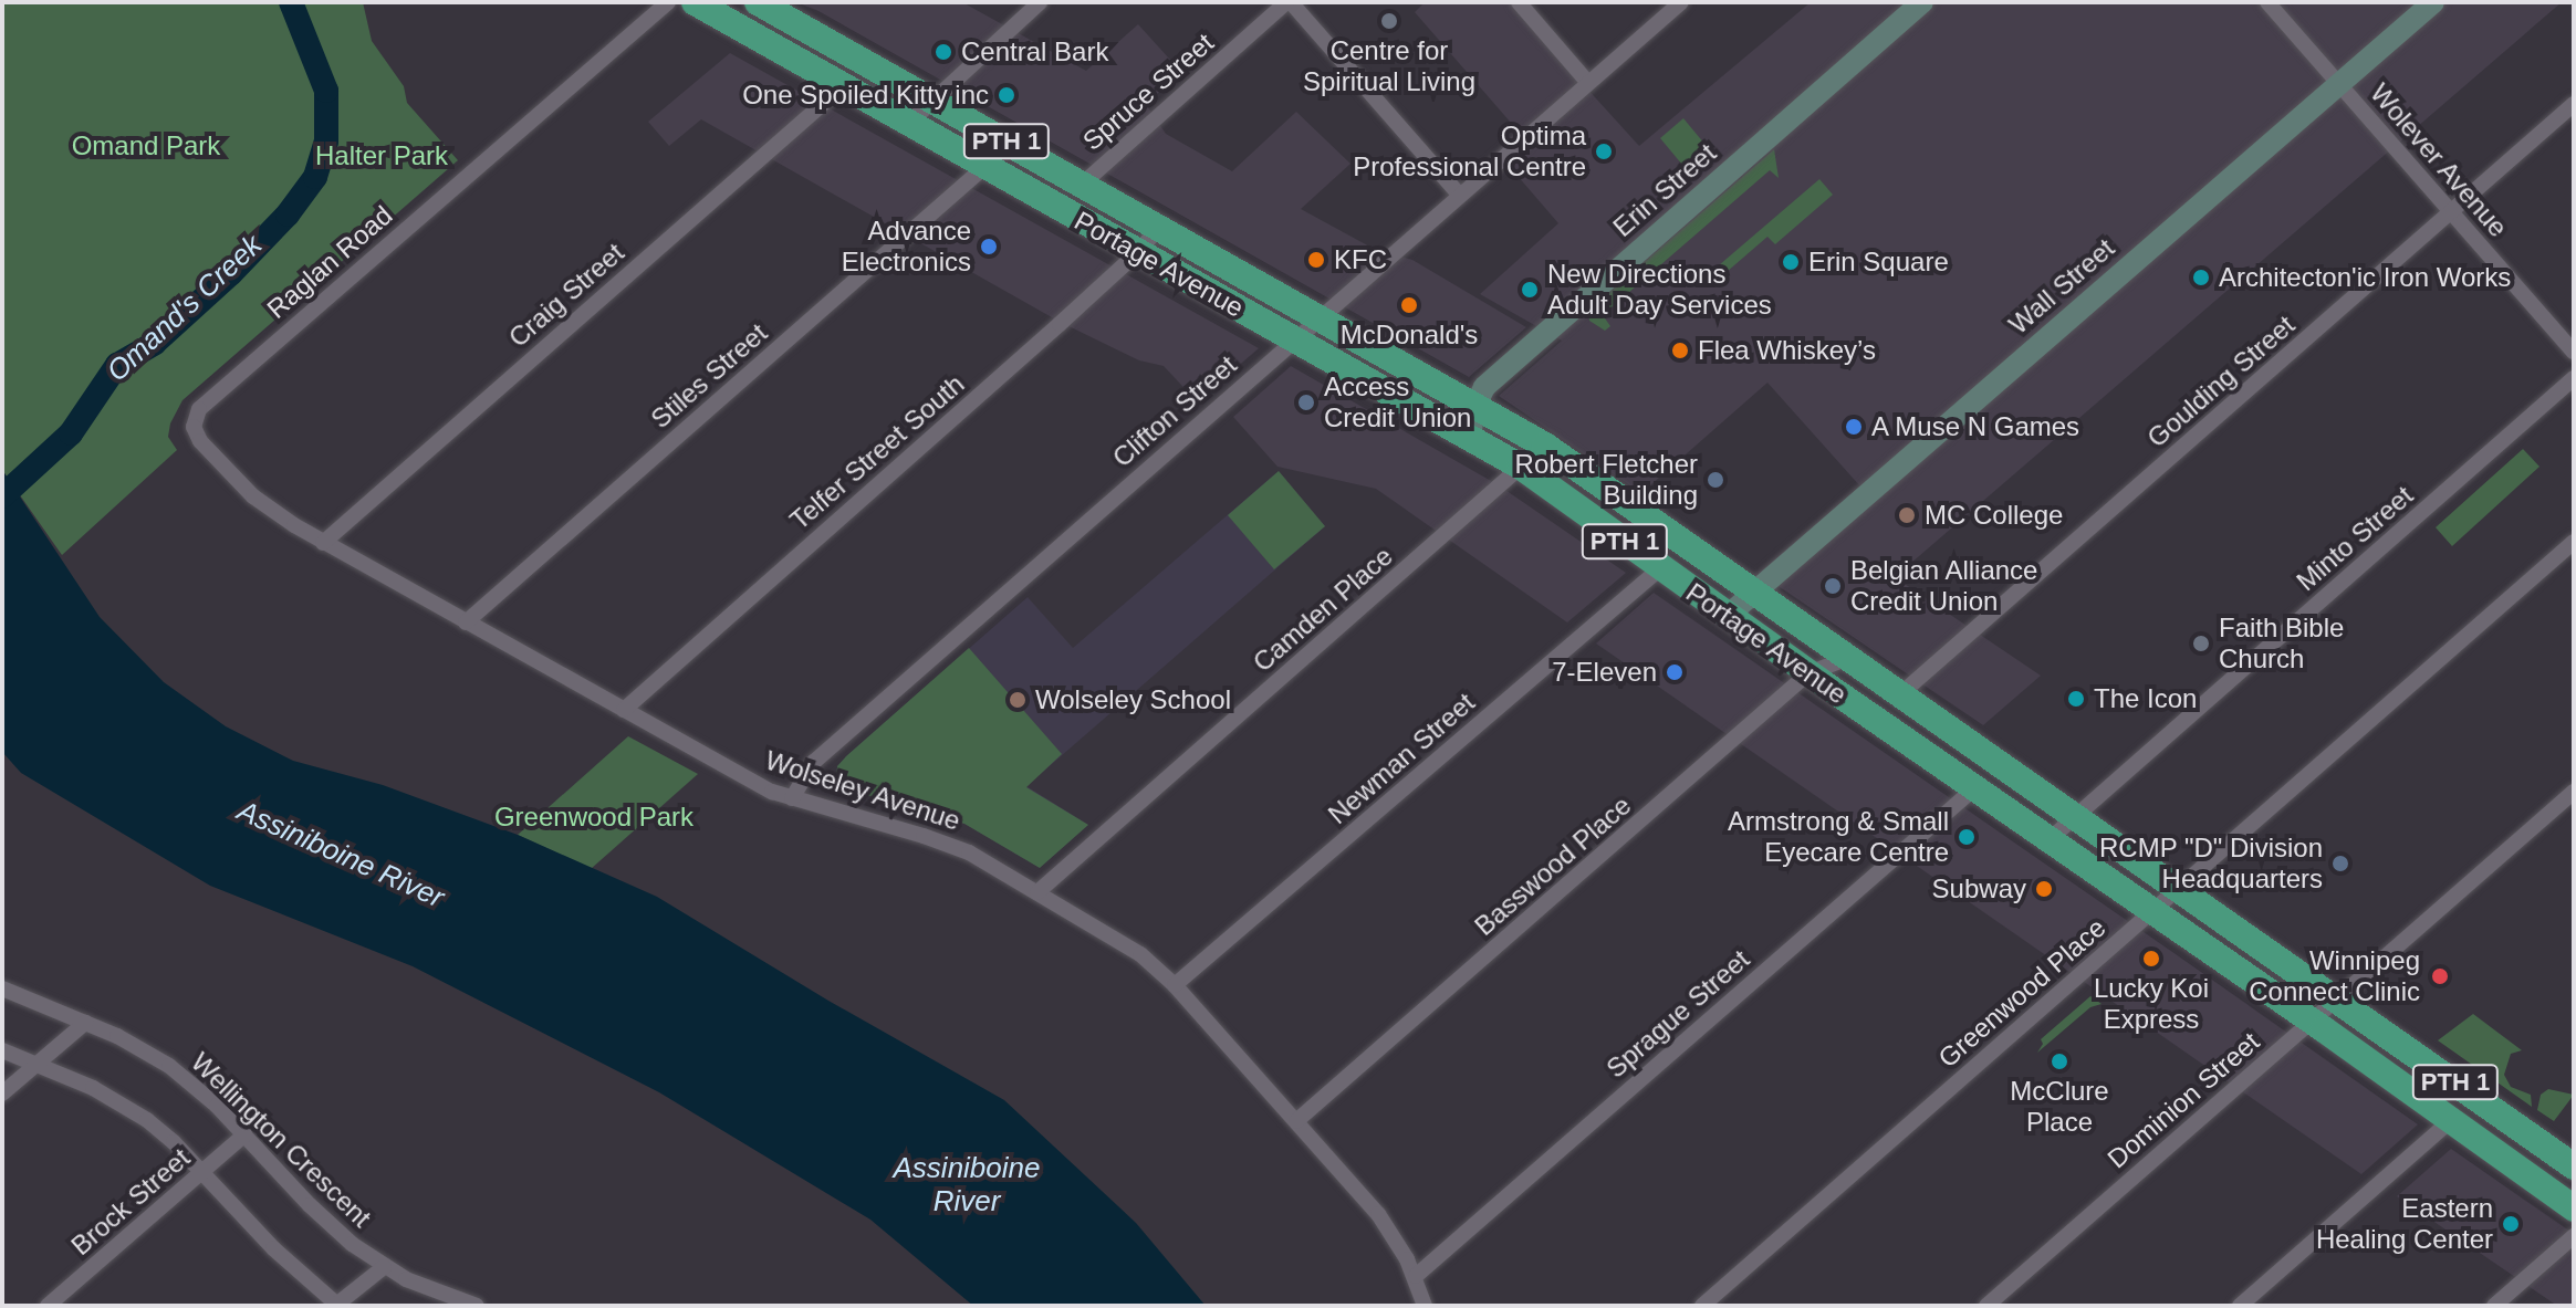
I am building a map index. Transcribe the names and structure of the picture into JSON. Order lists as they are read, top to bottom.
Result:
{
  "streets": {
    "highway": ["PTH 1", "Portage Avenue"],
    "main road": ["Erin Street", "Wall Street"],
    "street": [
      "Spruce Street",
      "Wolever Avenue",
      "Raglan Road",
      "Craig Street",
      "Stiles Street",
      "Goulding Street",
      "Clifton Street",
      "Telfer Street South",
      "Minto Street",
      "Camden Place",
      "Newman Street",
      "Wolseley Avenue",
      "Basswood Place",
      "Greenwood Place",
      "Sprague Street",
      "Dominion Street",
      "Wellington Crescent",
      "Brock Street"
    ]
  },
  "crossings": [
    ["Spruce Street", "Portage Avenue"],
    ["Wolever Avenue", "Wall Street"],
    ["Wolever Avenue", "Goulding Street"],
    ["Erin Street", "Portage Avenue"],
    ["Raglan Road", "Wolseley Avenue"],
    ["Portage Avenue", "Wall Street"],
    ["Portage Avenue", "Craig Street"],
    ["Portage Avenue", "Stiles Street"],
    ["Portage Avenue", "Goulding Street"],
    ["Portage Avenue", "Clifton Street"],
    ["Portage Avenue", "Telfer Street South"],
    ["Portage Avenue", "Minto Street"],
    ["Portage Avenue", "Camden Place"],
    ["Portage Avenue", "Newman Street"],
    ["Portage Avenue", "Basswood Place"],
    ["Portage Avenue", "Greenwood Place"],
    ["Portage Avenue", "Sprague Street"],
    ["Portage Avenue", "Dominion Street"],
    ["Craig Street", "Wolseley Avenue"],
    ["Stiles Street", "Wolseley Avenue"],
    ["Clifton Street", "Wolseley Avenue"],
    ["Telfer Street South", "Wolseley Avenue"],
    ["Camden Place", "Wolseley Avenue"],
    ["Newman Street", "Wolseley Avenue"],
    ["Wolseley Avenue", "Basswood Place"],
    ["Wolseley Avenue", "Sprague Street"],
    ["Wellington Crescent", "Brock Street"]
  ],
  "water": ["Omand's Creek", "Assiniboine River"],
  "parks": ["Omand Park", "Halter Park", "Greenwood Park"],
  "places": [
    "Centre for Spiritual Living",
    "Central Bark",
    "One Spoiled Kitty inc",
    "Optima Professional Centre",
    "Advance Electronics",
    "KFC",
    "Erin Square",
    "Architecton'ic Iron Works",
    "New Directions Adult Day Services",
    "McDonald's",
    "Flea Whiskey’s",
    "Access Credit Union",
    "A Muse N Games",
    "Robert Fletcher Building",
    "MC College",
    "Belgian Alliance Credit Union",
    "Faith Bible Church",
    "7-Eleven",
    "The Icon",
    "Wolseley School",
    "Armstrong & Small Eyecare Centre",
    "RCMP \"D\" Division Headquarters",
    "Subway",
    "Lucky Koi Express",
    "Winnipeg Connect Clinic",
    "McClure Place",
    "Eastern Healing Center"
  ]
}
